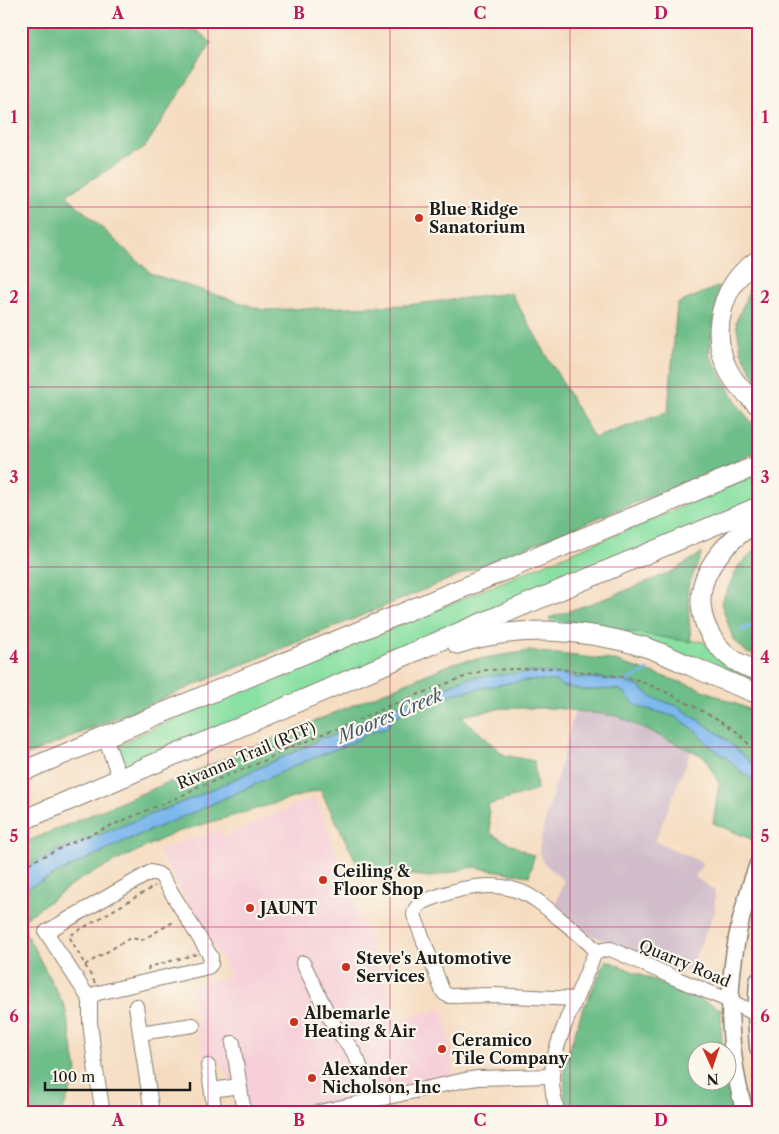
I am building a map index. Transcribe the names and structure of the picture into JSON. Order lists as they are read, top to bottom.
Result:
{
  "streets": {
    "street": ["Quarry Road"],
    "path": ["Rivanna Trail (RTF)"]
  },
  "water": ["Moores Creek"],
  "places": [
    "Blue Ridge Sanatorium",
    "Ceiling & Floor Shop",
    "JAUNT",
    "Steve's Automotive Services",
    "Albemarle Heating & Air",
    "Ceramico Tile Company",
    "Alexander Nicholson, Inc"
  ],
  "scale_bar": "100 m",
  "north": "bottom",
  "grid": {
    "columns": [
      "A",
      "B",
      "C",
      "D"
    ],
    "rows": [
      "1",
      "2",
      "3",
      "4",
      "5",
      "6"
    ]
  }
}
